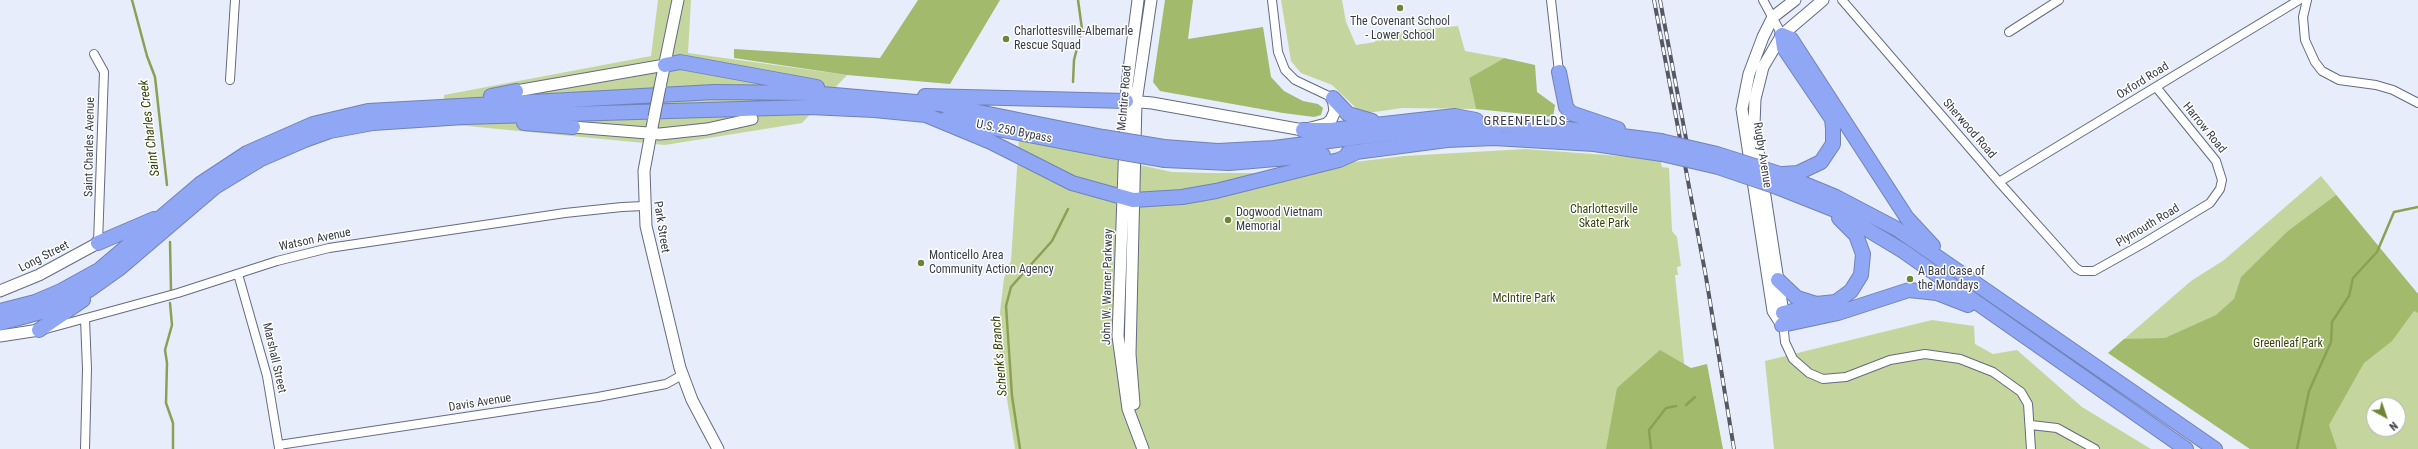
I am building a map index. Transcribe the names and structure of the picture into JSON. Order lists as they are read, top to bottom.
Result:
{
  "streets": {
    "highway": ["U.S. 250 Bypass"],
    "street": [
      "Oxford Road",
      "McIntire Road",
      "Harrow Road",
      "Sherwood Road",
      "Saint Charles Avenue",
      "Rugby Avenue",
      "Plymouth Road",
      "Park Street",
      "Watson Avenue",
      "Long Street",
      "John W. Warner Parkway",
      "Marshall Street",
      "Davis Avenue"
    ]
  },
  "crossings": [
    ["Oxford Road", "Harrow Road"],
    ["Oxford Road", "Sherwood Road"],
    ["McIntire Road", "John W. Warner Parkway"],
    ["Harrow Road", "Plymouth Road"],
    ["Sherwood Road", "Plymouth Road"],
    ["Saint Charles Avenue", "Long Street"],
    ["Park Street", "Watson Avenue"],
    ["Park Street", "Davis Avenue"],
    ["Watson Avenue", "Marshall Street"],
    ["Marshall Street", "Davis Avenue"]
  ],
  "districts": ["GREENFIELDS"],
  "water": ["Saint Charles Creek", "Schenk's Branch"],
  "parks": ["Charlottesville Skate Park", "McIntire Park", "Greenleaf Park"],
  "places": [
    "The Covenant School - Lower School",
    "Charlottesville-Albemarle Rescue Squad",
    "Dogwood Vietnam Memorial",
    "Monticello Area Community Action Agency",
    "A Bad Case of the Mondays"
  ],
  "north": "bottom right"
}
